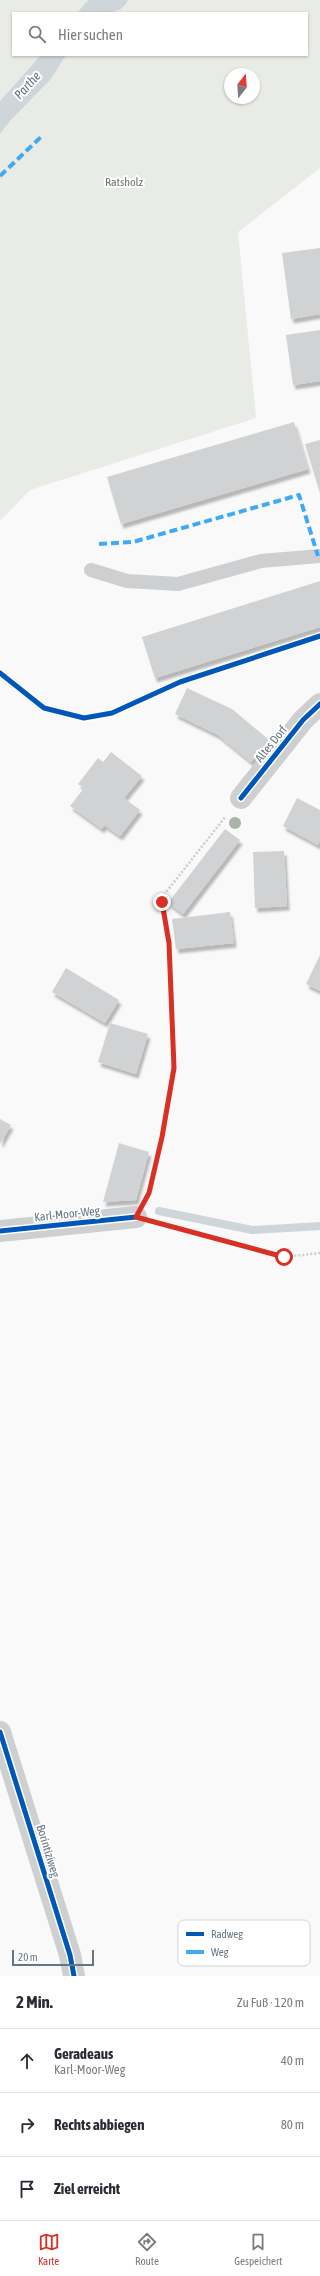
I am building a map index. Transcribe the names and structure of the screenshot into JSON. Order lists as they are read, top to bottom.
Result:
{
  "streets": {
    "street": ["Altes Dorf", "Karl-Moor-Weg", "Borintiziweg"]
  },
  "water": ["Parthe"],
  "parks": ["Ratsholz"],
  "legend": ["Radweg", "Weg"],
  "scale_bar": "20 m",
  "north": "top",
  "page": {
    "search": "Hier suchen",
    "scale": "20 m",
    "heading": ["2 Min.", "Zu Fuß · 120 m"],
    "list": [
      ["Geradeaus", "Karl-Moor-Weg", "40 m"],
      ["Rechts abbiegen", "80 m"],
      "Ziel erreicht"
    ],
    "nav": ["Karte", "Route", "Gespeichert"]
  }
}
